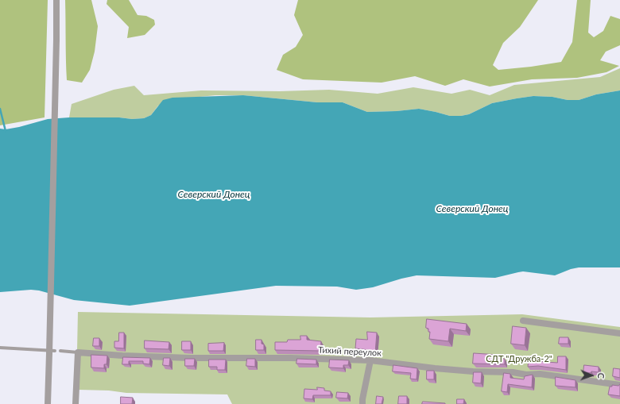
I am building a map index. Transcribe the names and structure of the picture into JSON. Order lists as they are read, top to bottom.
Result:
{
  "streets": {
    "street": ["Тихий переулок"]
  },
  "water": ["Северский Донец"],
  "parks": ["СДТ \"Дружба-2\""],
  "north": "right"
}
